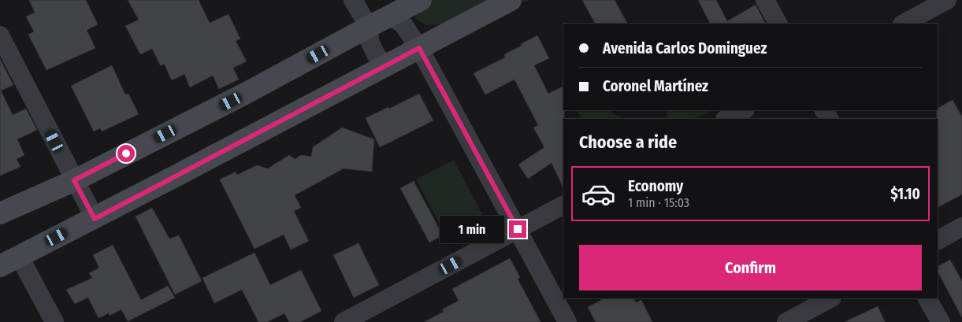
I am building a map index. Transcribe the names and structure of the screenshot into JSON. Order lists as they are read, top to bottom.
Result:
{
  "page": {
    "banner": ["Avenida Carlos Dominguez", "Coronel Martínez"],
    "heading": "Choose a ride",
    "list": [
      {
        "name": "Economy",
        "note": "1 min · 15:03",
        "value": "$1.10"
      }
    ],
    "bubble": "1 min",
    "buttons": "Confirm"
  }
}
